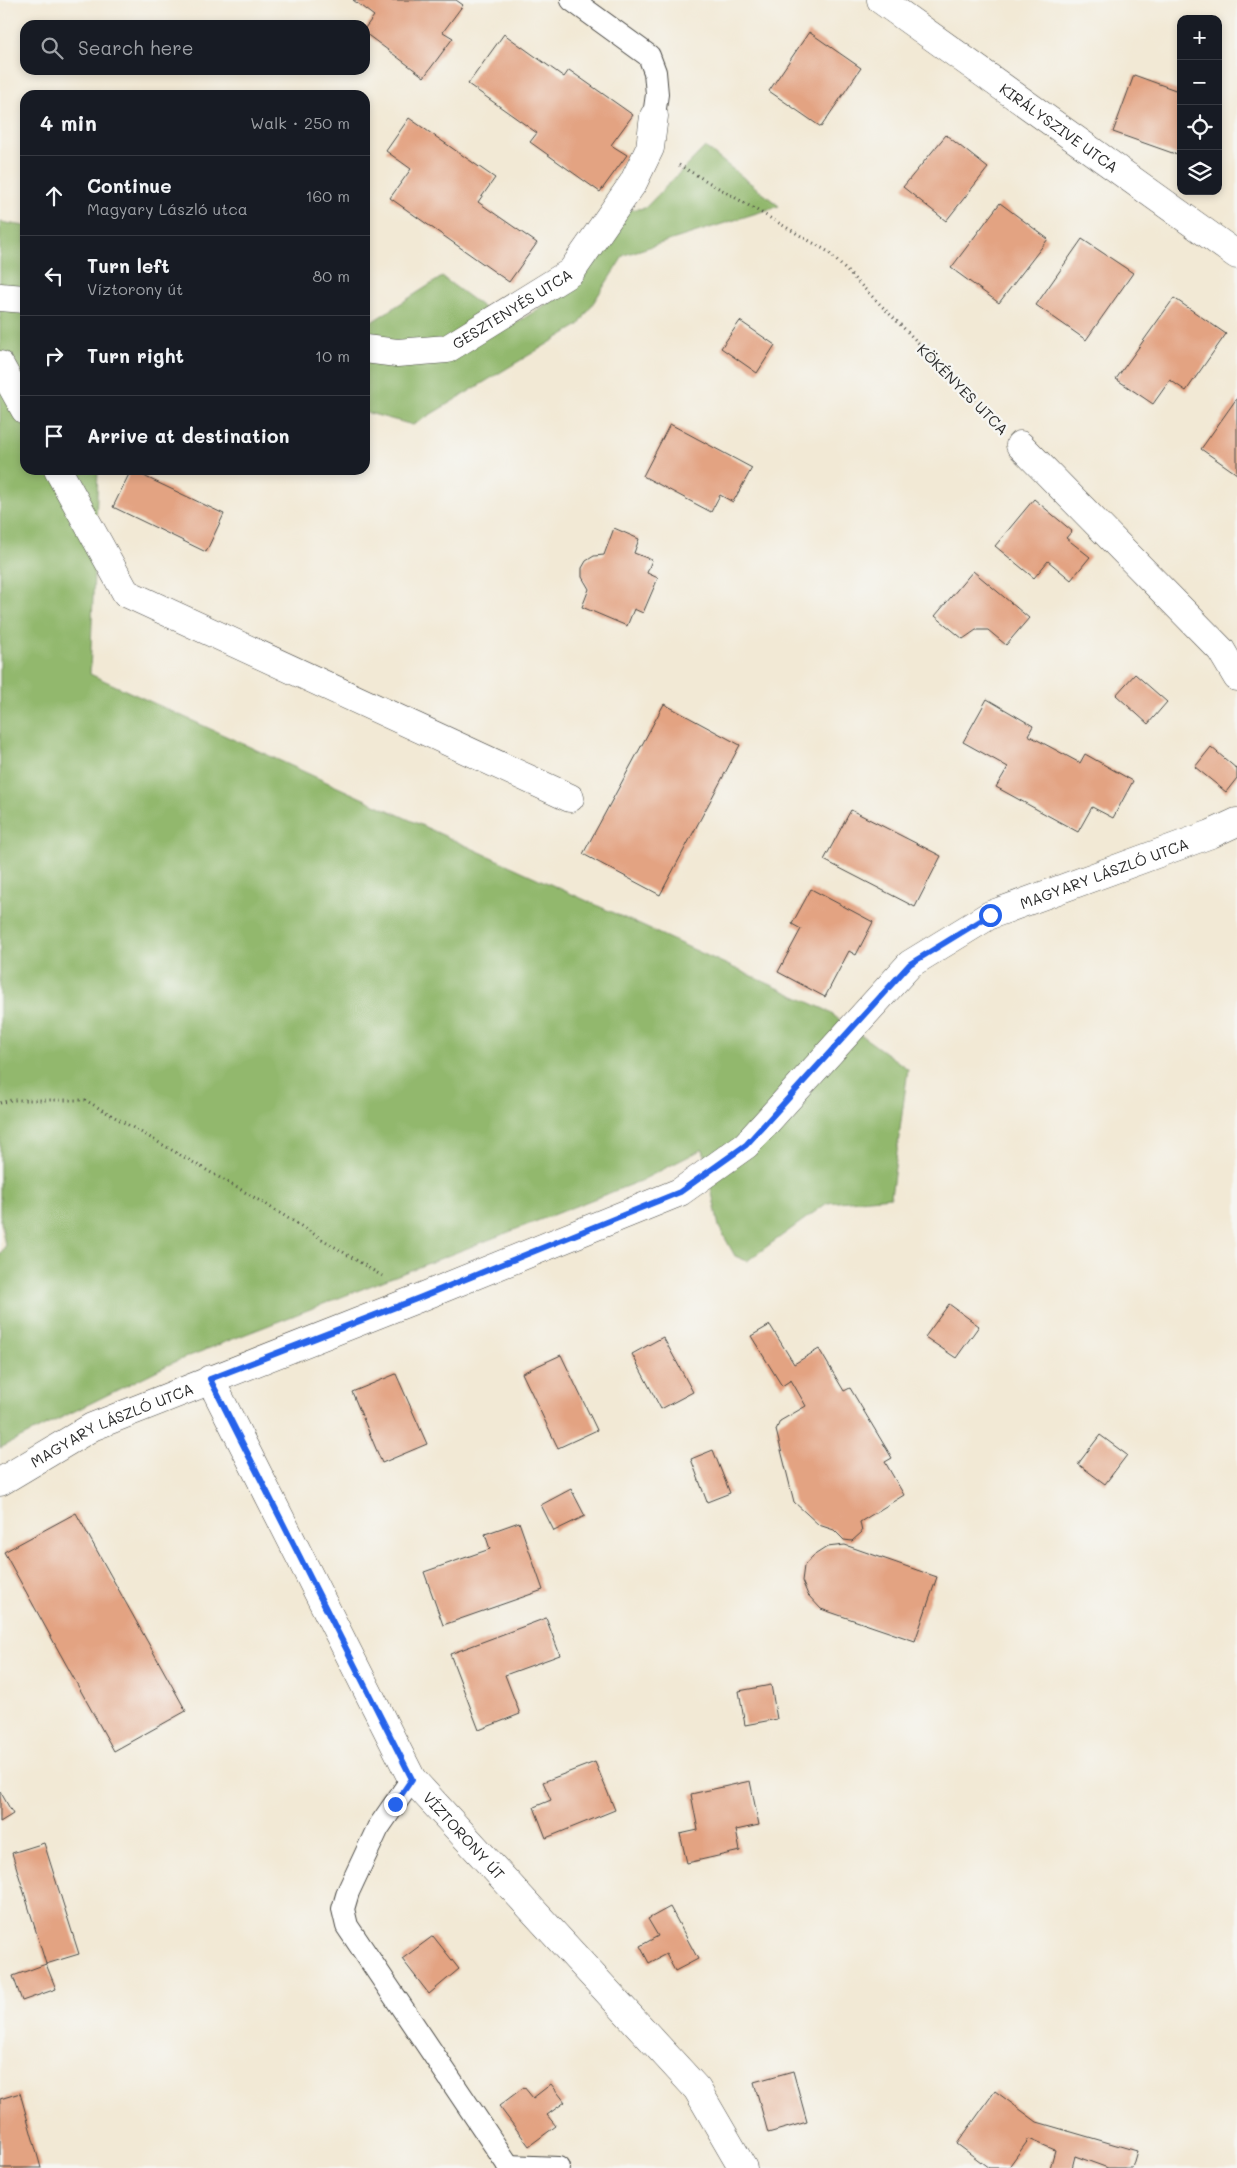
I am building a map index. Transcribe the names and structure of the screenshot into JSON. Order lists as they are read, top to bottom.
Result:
{
  "streets": {
    "street": [
      "KIRÁLYSZIVE UTCA",
      "GESZTENYÉS UTCA",
      "KÖKÉNYES UTCA",
      "MAGYARY LÁSZLÓ UTCA",
      "VÍZTORONY ÚT"
    ]
  },
  "crossings": [
    ["GESZTENYÉS UTCA", "KÖKÉNYES UTCA"],
    ["MAGYARY LÁSZLÓ UTCA", "VÍZTORONY ÚT"]
  ],
  "page": {
    "map_buttons": ["+", "−"],
    "search": "Search here",
    "heading": ["4 min", "Walk · 250 m"],
    "list": [
      ["Continue", "Magyary László utca", "160 m"],
      ["Turn left", "Víztorony út", "80 m"],
      ["Turn right", "10 m"],
      "Arrive at destination"
    ]
  }
}
